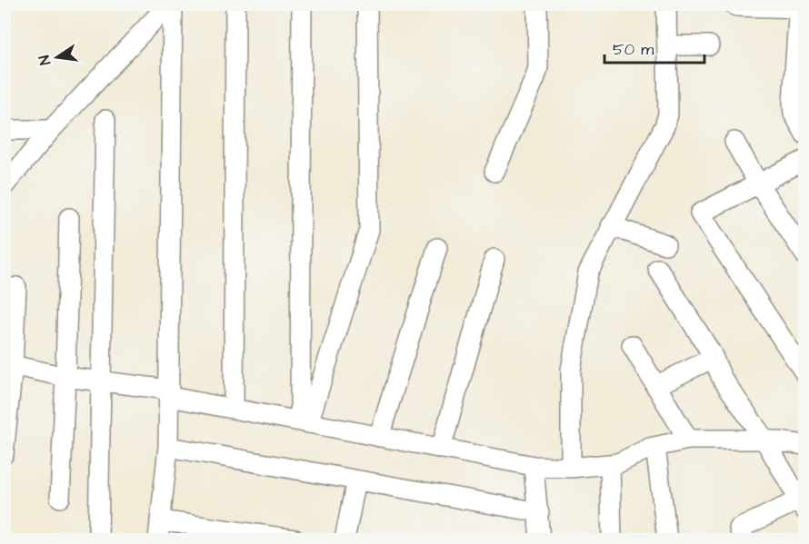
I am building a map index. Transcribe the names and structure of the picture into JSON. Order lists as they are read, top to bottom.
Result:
{
  "scale_bar": "50 m",
  "north": "left"
}
